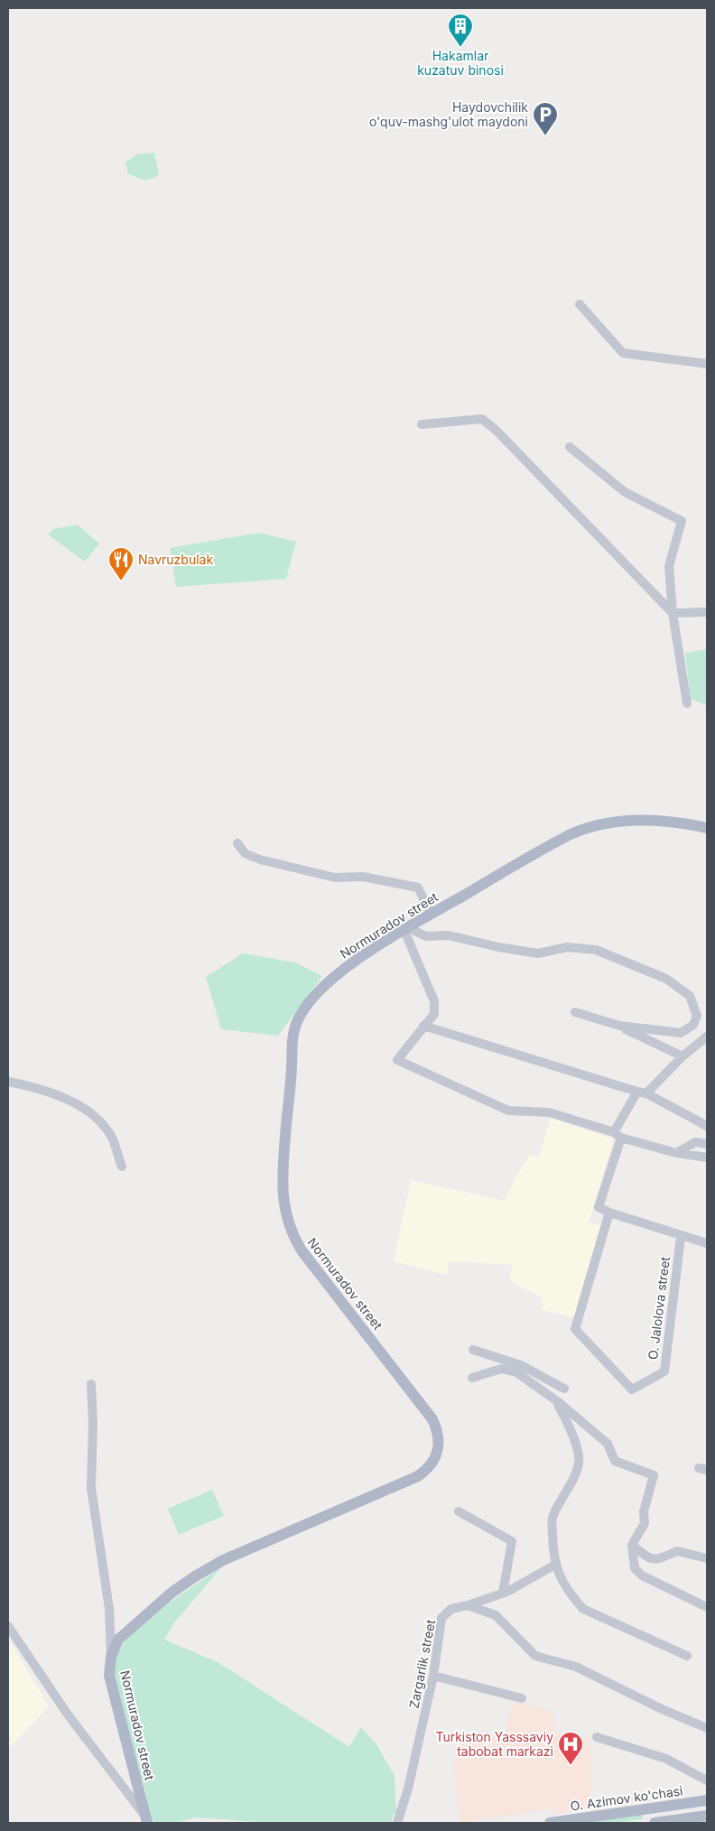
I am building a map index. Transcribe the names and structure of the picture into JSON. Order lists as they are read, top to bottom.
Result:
{
  "streets": {
    "main road": ["Normuradov street", "O. Azimov ko'chasi"],
    "street": ["O. Jalolova street", "Zargarlik street"]
  },
  "places": {
    "building": ["Hakamlar kuzatuv binosi"],
    "parking": ["Haydovchilik o'quv-mashg'ulot maydoni"],
    "restaurant": ["Navruzbulak"],
    "hospital": ["Turkiston Yasssaviy tabobat markazi"]
  }
}
